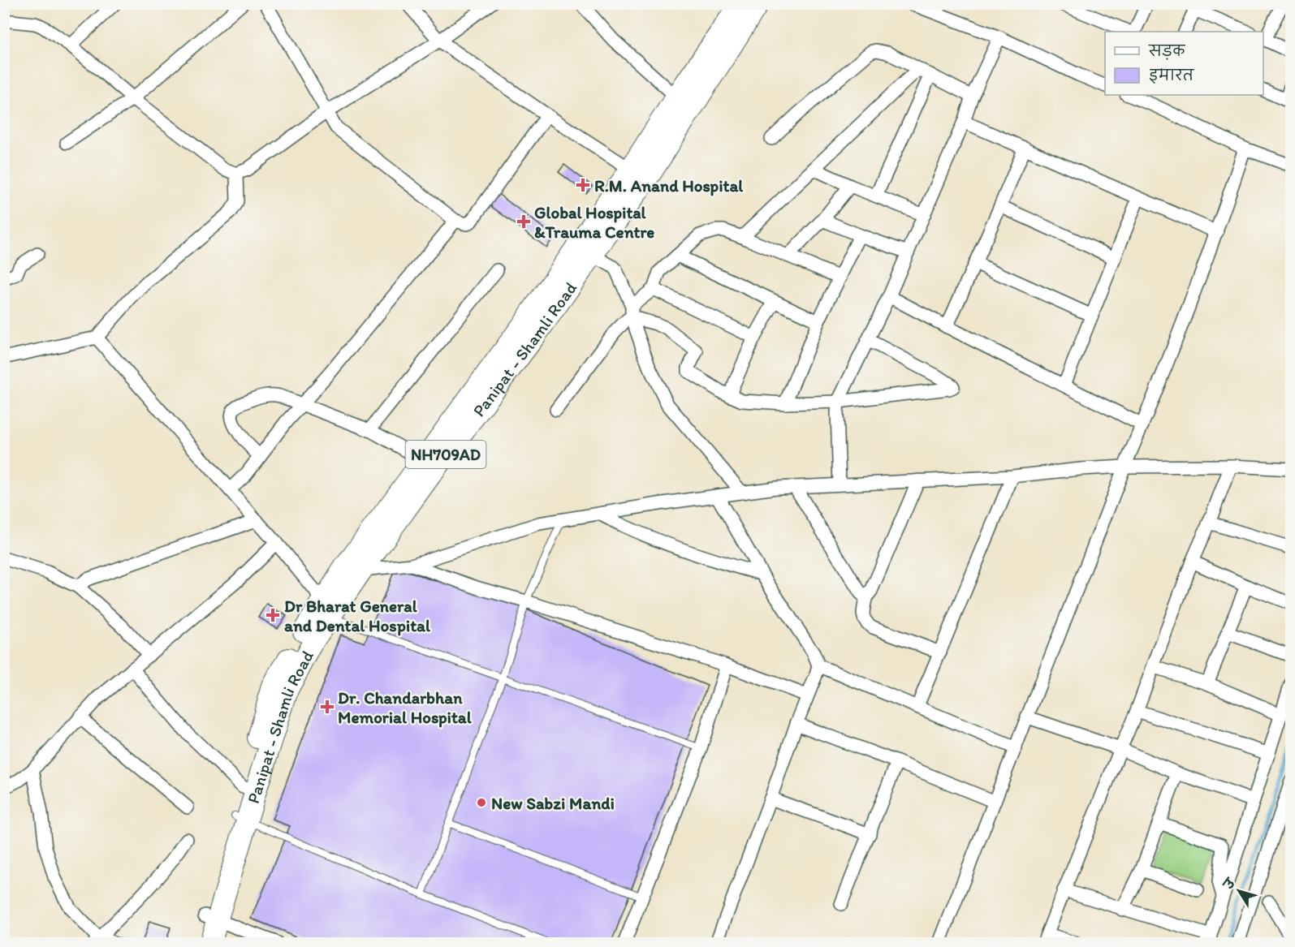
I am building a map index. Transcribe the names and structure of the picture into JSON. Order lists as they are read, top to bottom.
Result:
{
  "streets": {
    "highway": ["Panipat - Shamli Road", "NH709AD"]
  },
  "places": {
    "health": [
      "R.M. Anand Hospital",
      "Global Hospital &Trauma Centre",
      "Dr Bharat General and Dental Hospital",
      "Dr. Chandarbhan Memorial Hospital"
    ],
    "other": ["New Sabzi Mandi"]
  },
  "legend": ["सड़क", "इमारत"],
  "north": "top left"
}
